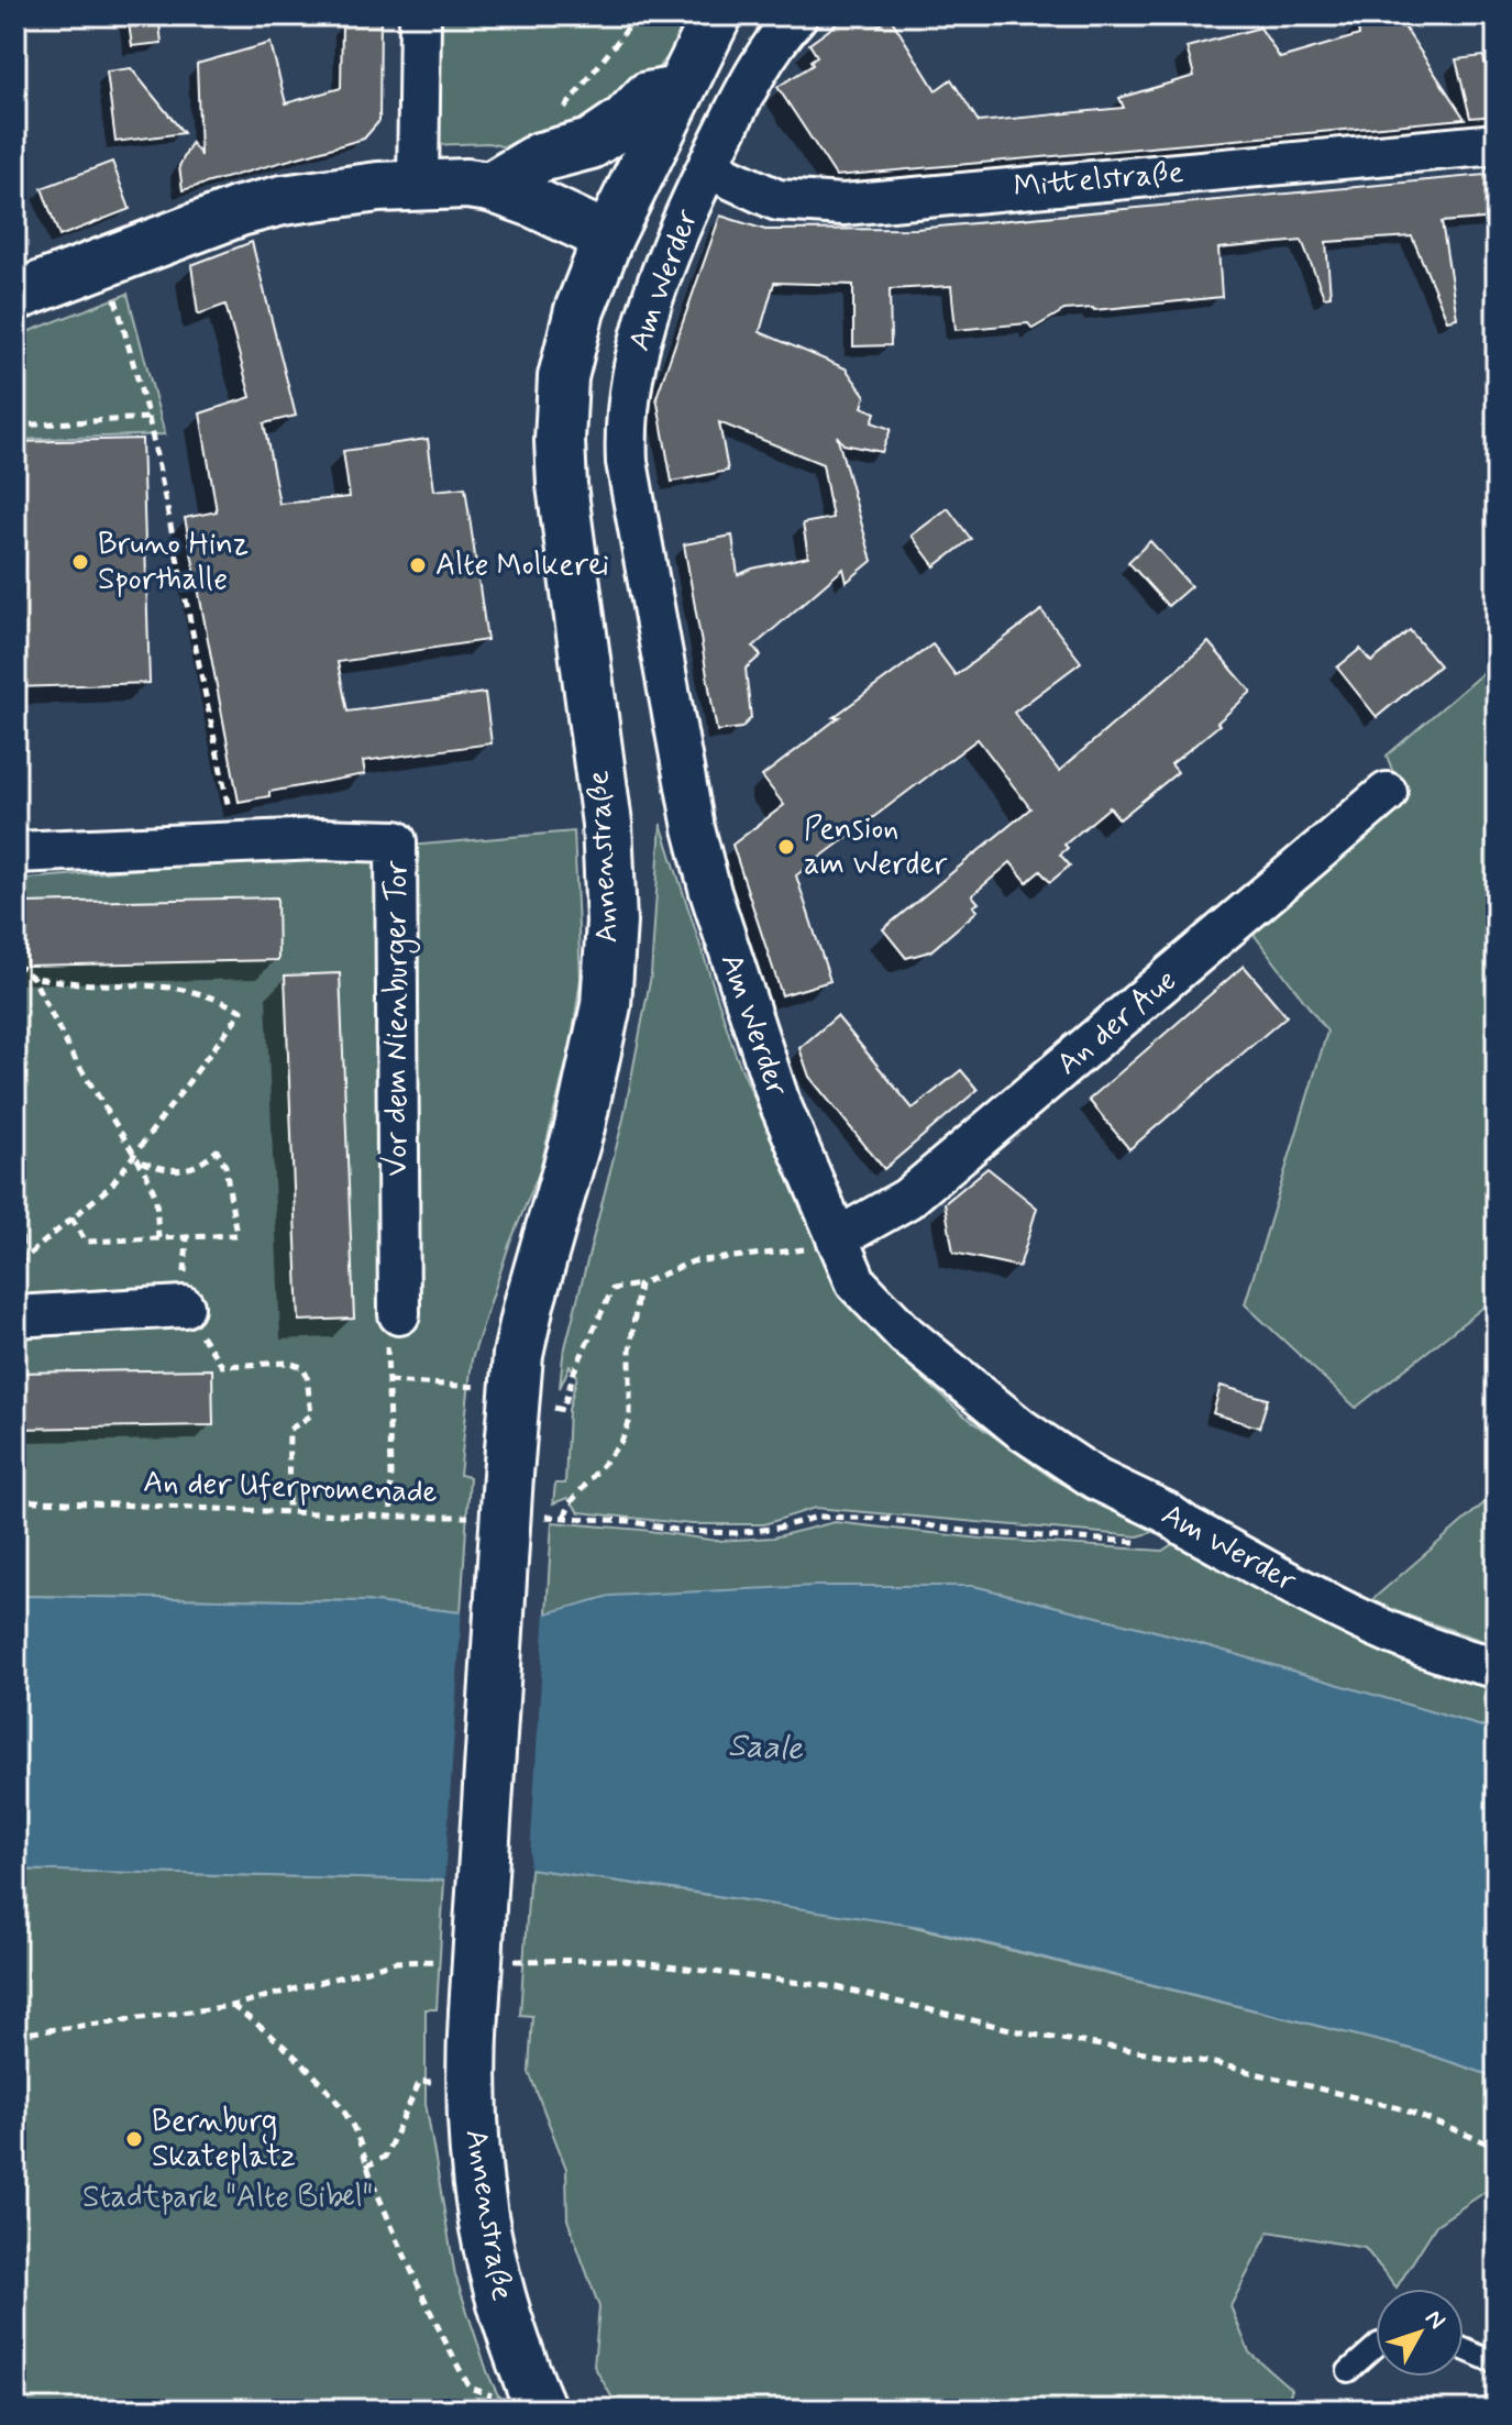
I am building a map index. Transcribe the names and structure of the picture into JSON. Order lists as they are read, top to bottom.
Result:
{
  "streets": {
    "main road": ["Annenstraße"],
    "street": [
      "Mittelstraße",
      "Am Werder",
      "Vor dem Nienburger Tor",
      "An der Aue"
    ],
    "path": ["An der Uferpromenade"]
  },
  "crossings": [
    ["Mittelstraße", "Am Werder"],
    ["Am Werder", "An der Aue"]
  ],
  "water": ["Saale"],
  "parks": ["Stadtpark \"Alte Bibel\""],
  "places": [
    "Bruno Hinz Sporthalle",
    "Alte Molkerei",
    "Pension am Werder",
    "Bernburg Skateplatz"
  ],
  "north": "top right"
}
